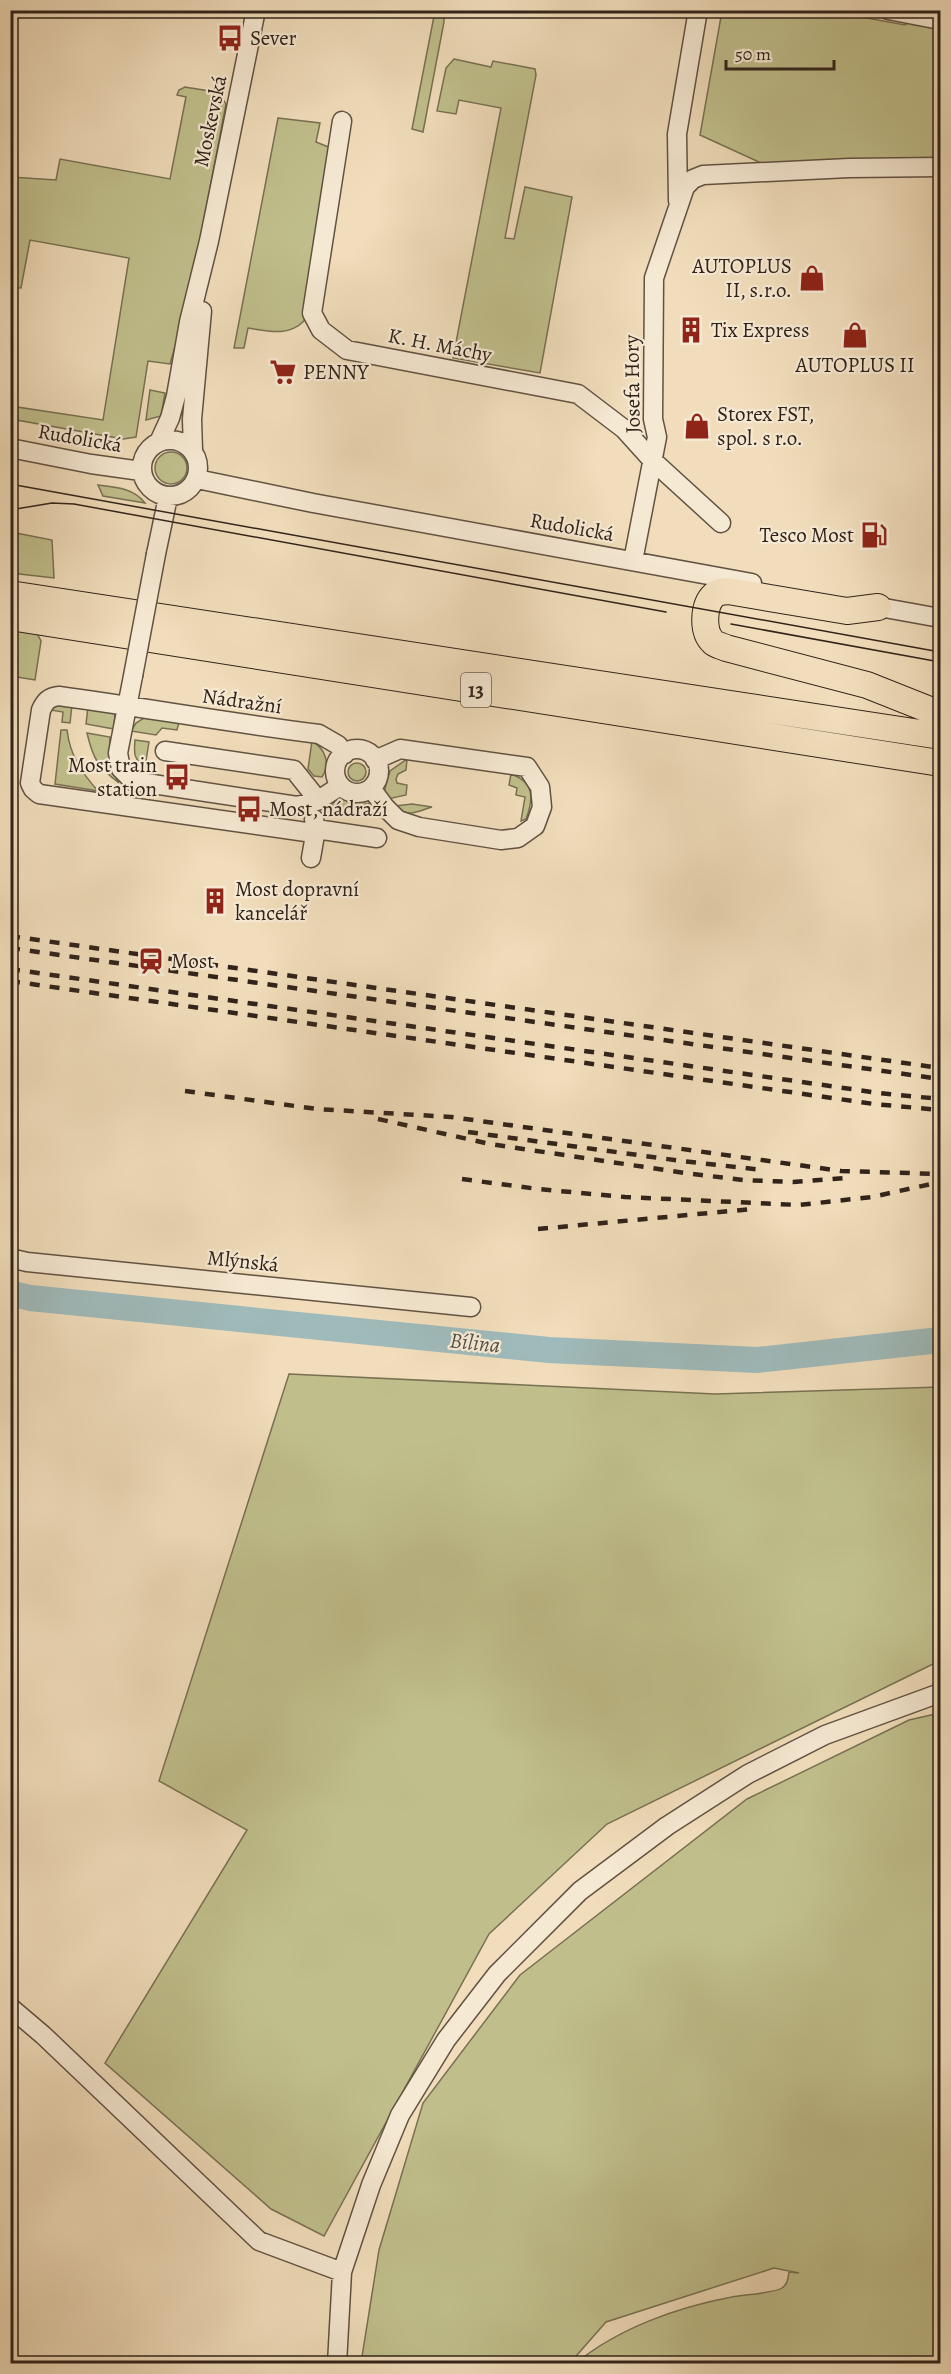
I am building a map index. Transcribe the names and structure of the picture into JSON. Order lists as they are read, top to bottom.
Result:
{
  "streets": {
    "highway": ["13"],
    "street": [
      "Moskevská",
      "K. H. Máchy",
      "Josefa Hory",
      "Rudolická",
      "Nádražní",
      "Mlýnská"
    ]
  },
  "crossings": [
    ["Moskevská", "Rudolická"],
    ["K. H. Máchy", "Josefa Hory"],
    ["Josefa Hory", "Rudolická"]
  ],
  "water": ["Bílina"],
  "places": {
    "bus stop": ["Sever", "Most train station", "Most, nádraží"],
    "shop": ["AUTOPLUS II, s.r.o.", "AUTOPLUS II", "Storex FST, spol. s r.o."],
    "building": ["Tix Express", "Most dopravní kancelář"],
    "supermarket": ["PENNY"],
    "fuel station": ["Tesco Most"],
    "station": ["Most"]
  },
  "scale_bar": "50 m"
}
